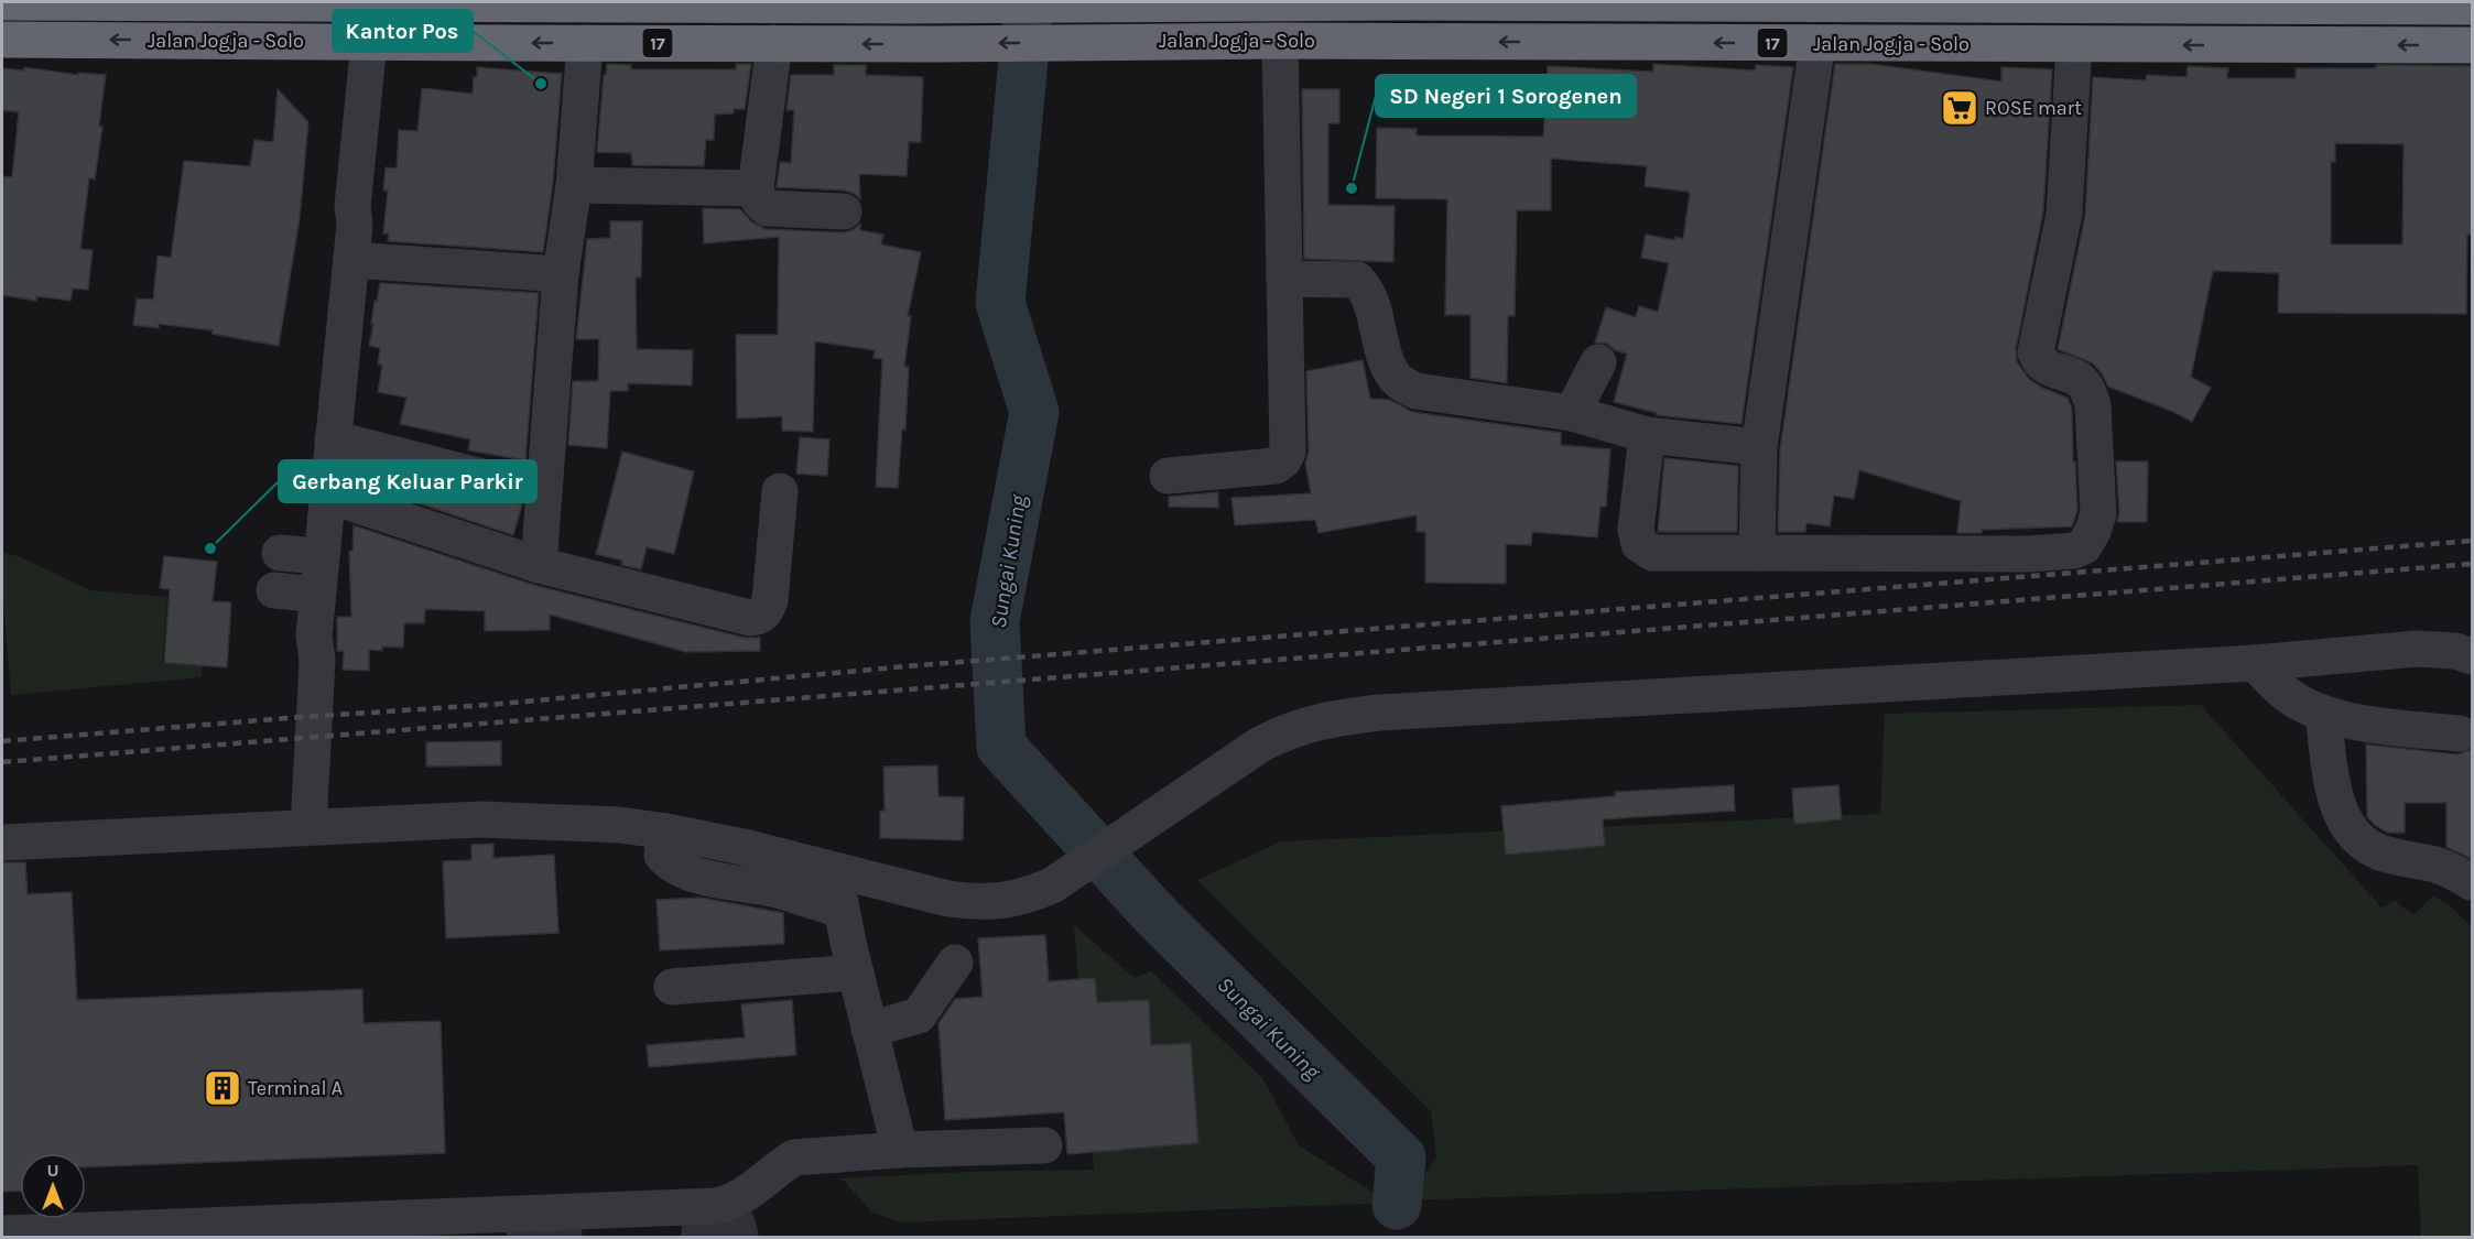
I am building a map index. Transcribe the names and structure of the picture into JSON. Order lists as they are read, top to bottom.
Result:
{
  "streets": {
    "highway": ["Jalan Jogja - Solo", "17"]
  },
  "water": ["Sungai Kuning"],
  "places": {
    "other": ["Kantor Pos", "SD Negeri 1 Sorogenen", "Gerbang Keluar Parkir"],
    "supermarket": ["ROSE mart"],
    "building": ["Terminal A"]
  },
  "north": "top"
}
